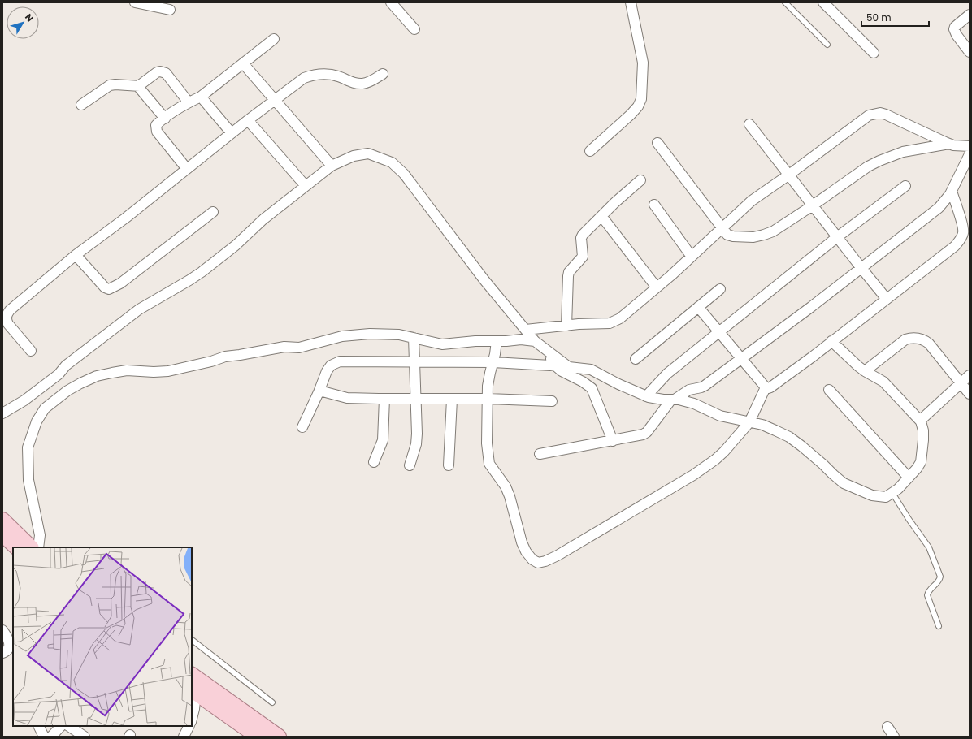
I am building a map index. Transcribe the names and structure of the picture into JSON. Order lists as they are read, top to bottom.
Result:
{
  "scale_bar": "50 m",
  "north": "top right"
}
